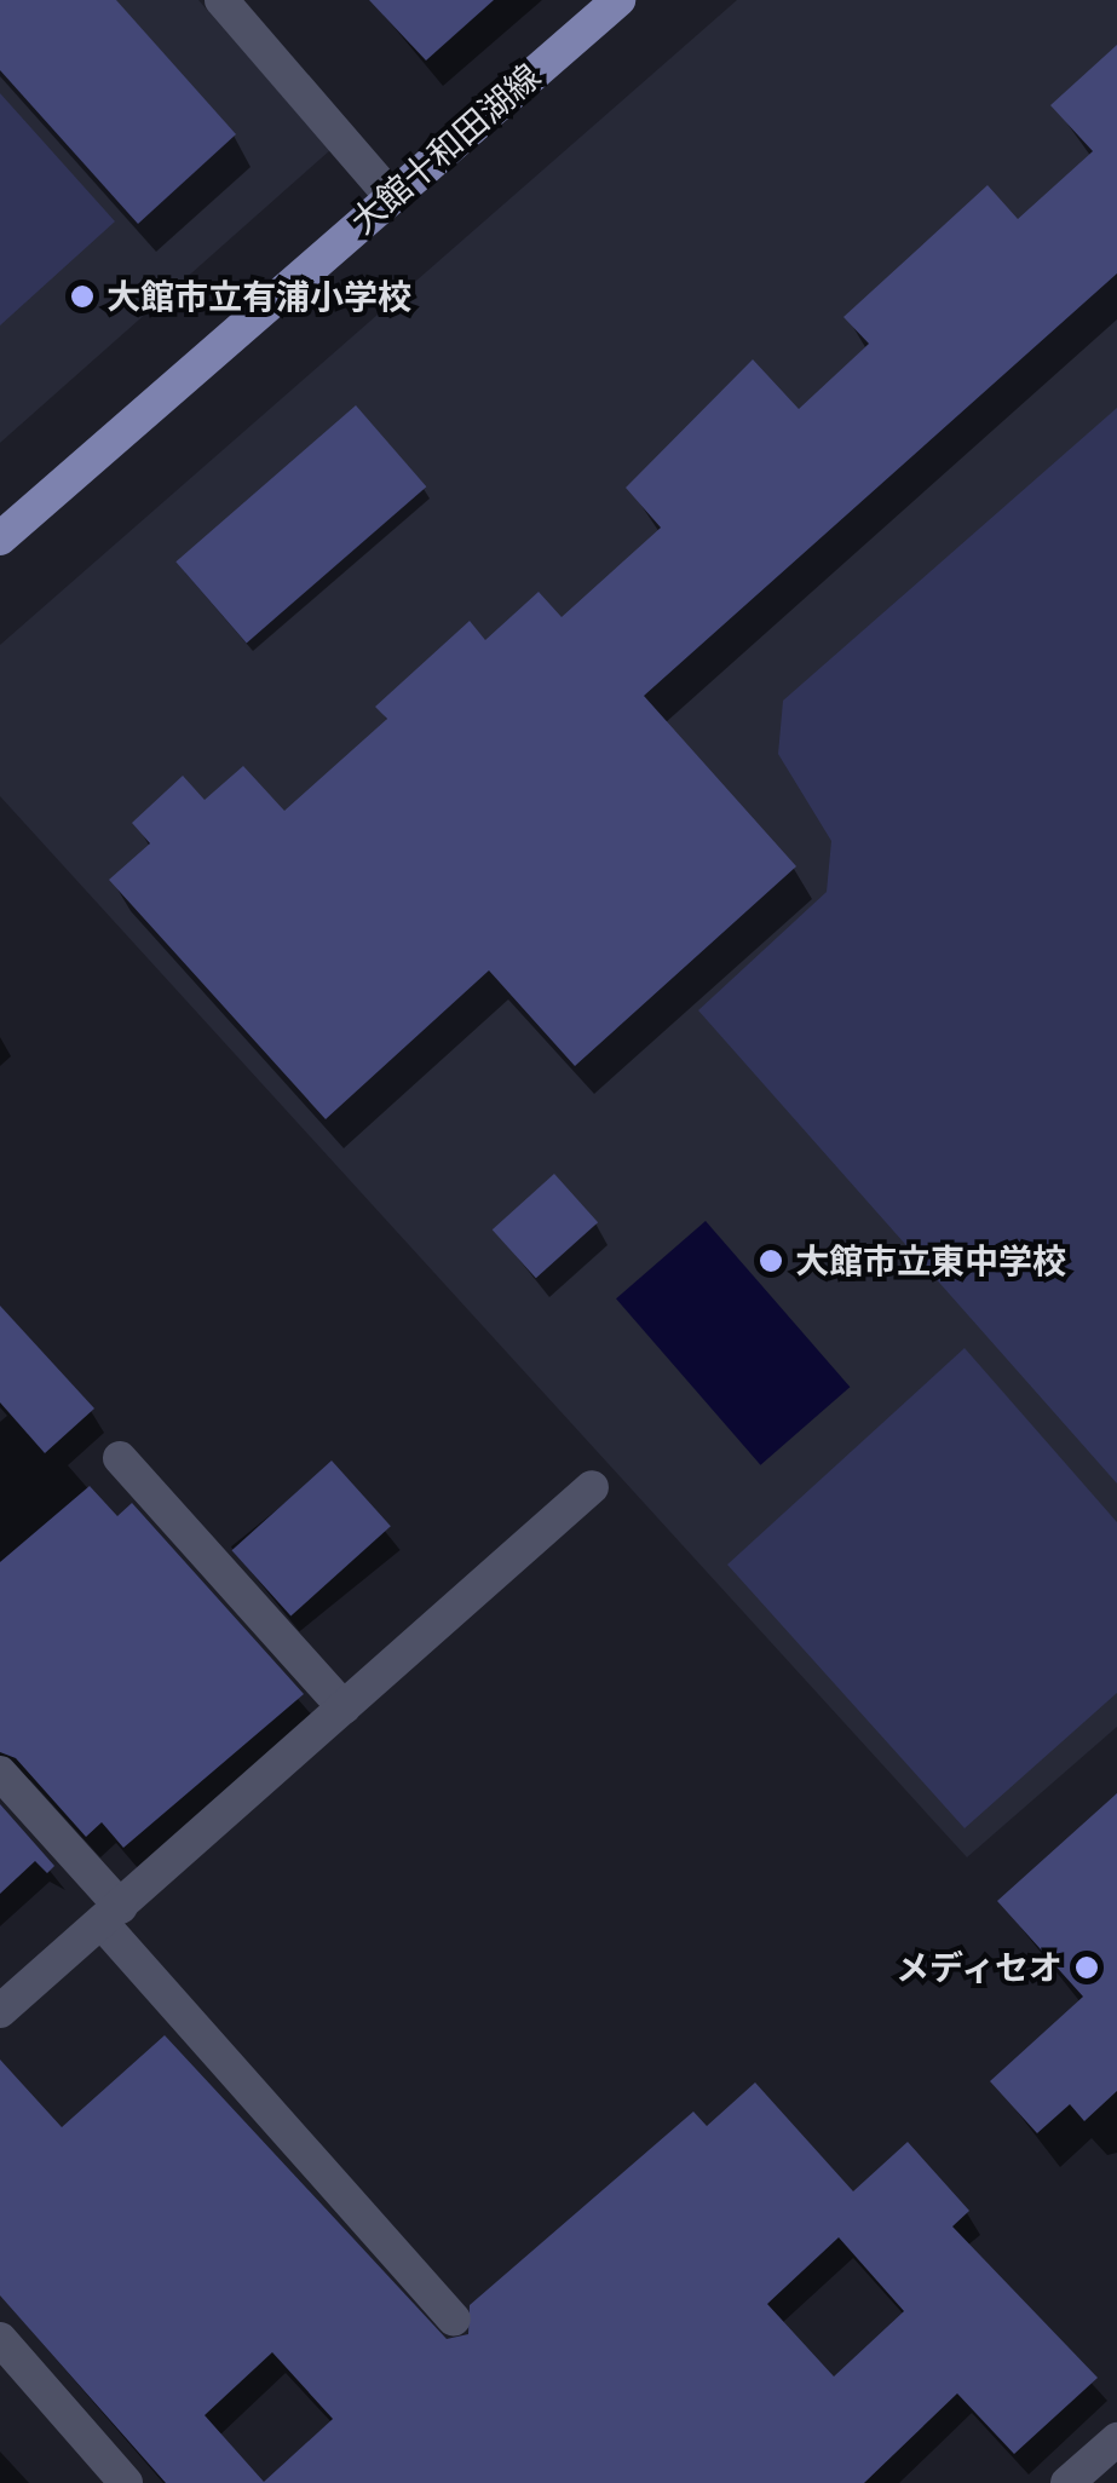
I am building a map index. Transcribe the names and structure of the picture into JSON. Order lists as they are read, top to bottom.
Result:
{
  "streets": {
    "main road": ["大館十和田湖線"]
  },
  "places": ["大館市立有浦小学校", "大館市立東中学校", "メディセオ"]
}
